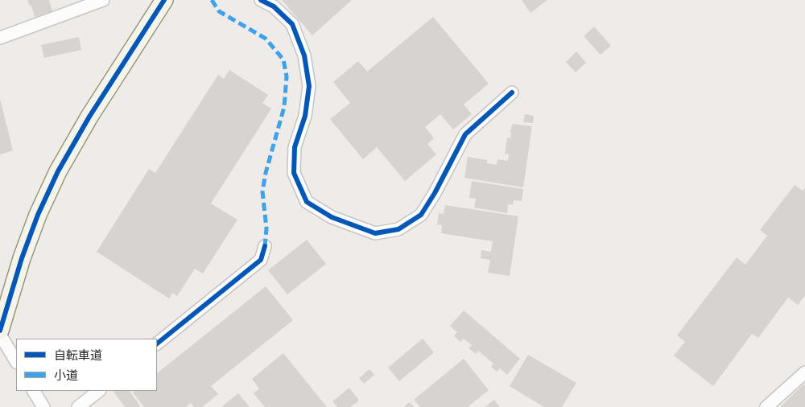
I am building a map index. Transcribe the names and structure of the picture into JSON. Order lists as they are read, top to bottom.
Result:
{
  "legend": ["自転車道", "小道"]
}
